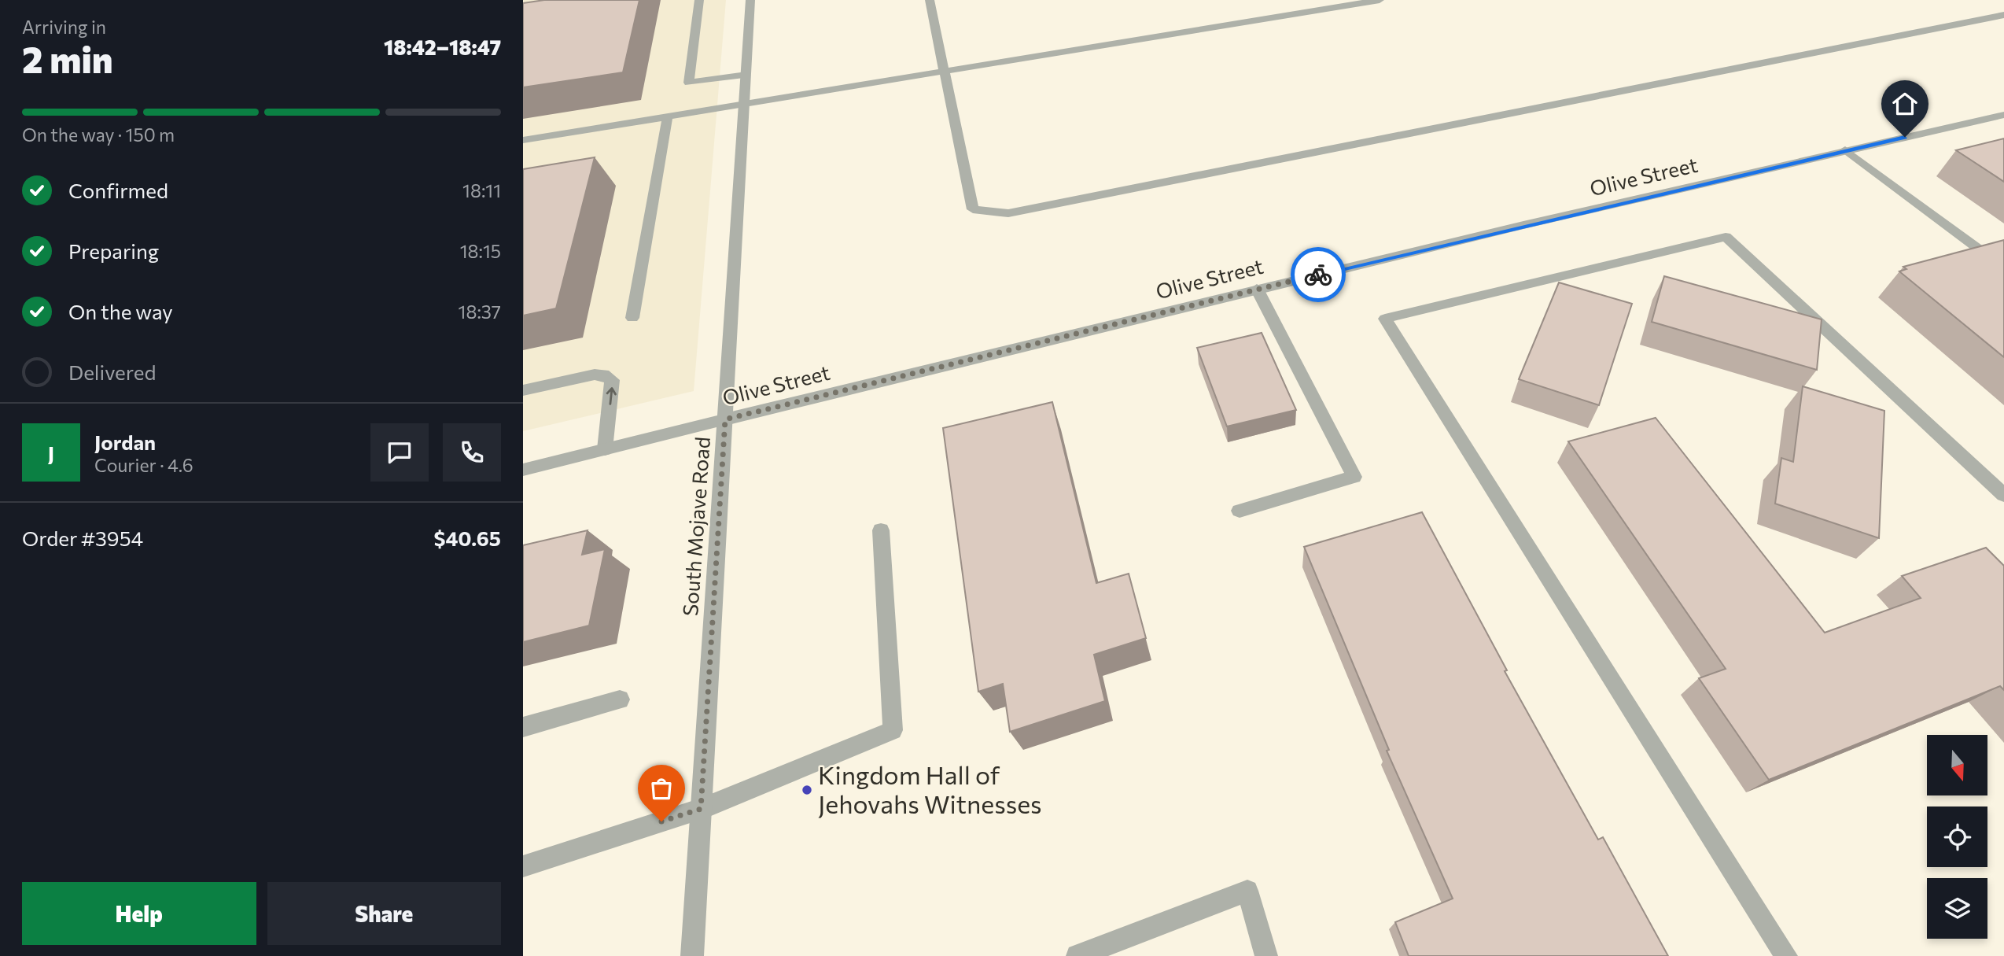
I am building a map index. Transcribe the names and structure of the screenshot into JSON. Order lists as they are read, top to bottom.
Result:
{
  "streets": {
    "street": ["Olive Street", "South Mojave Road"]
  },
  "crossings": [
    ["Olive Street", "South Mojave Road"]
  ],
  "places": ["Kingdom Hall of Jehovahs Witnesses"],
  "north": "bottom",
  "page": {
    "heading": ["2 min", "Arriving in", "18:42–18:47"],
    "panel": [
      "Jordan",
      "Courier · 4.6",
      "Order #3954",
      "$40.65"
    ],
    "bar": "On the way · 150 m",
    "list": [
      ["Confirmed", "18:11"],
      ["Preparing", "18:15"],
      ["On the way", "18:37"],
      "Delivered"
    ],
    "round": "J",
    "buttons": ["Help", "Share"]
  }
}
